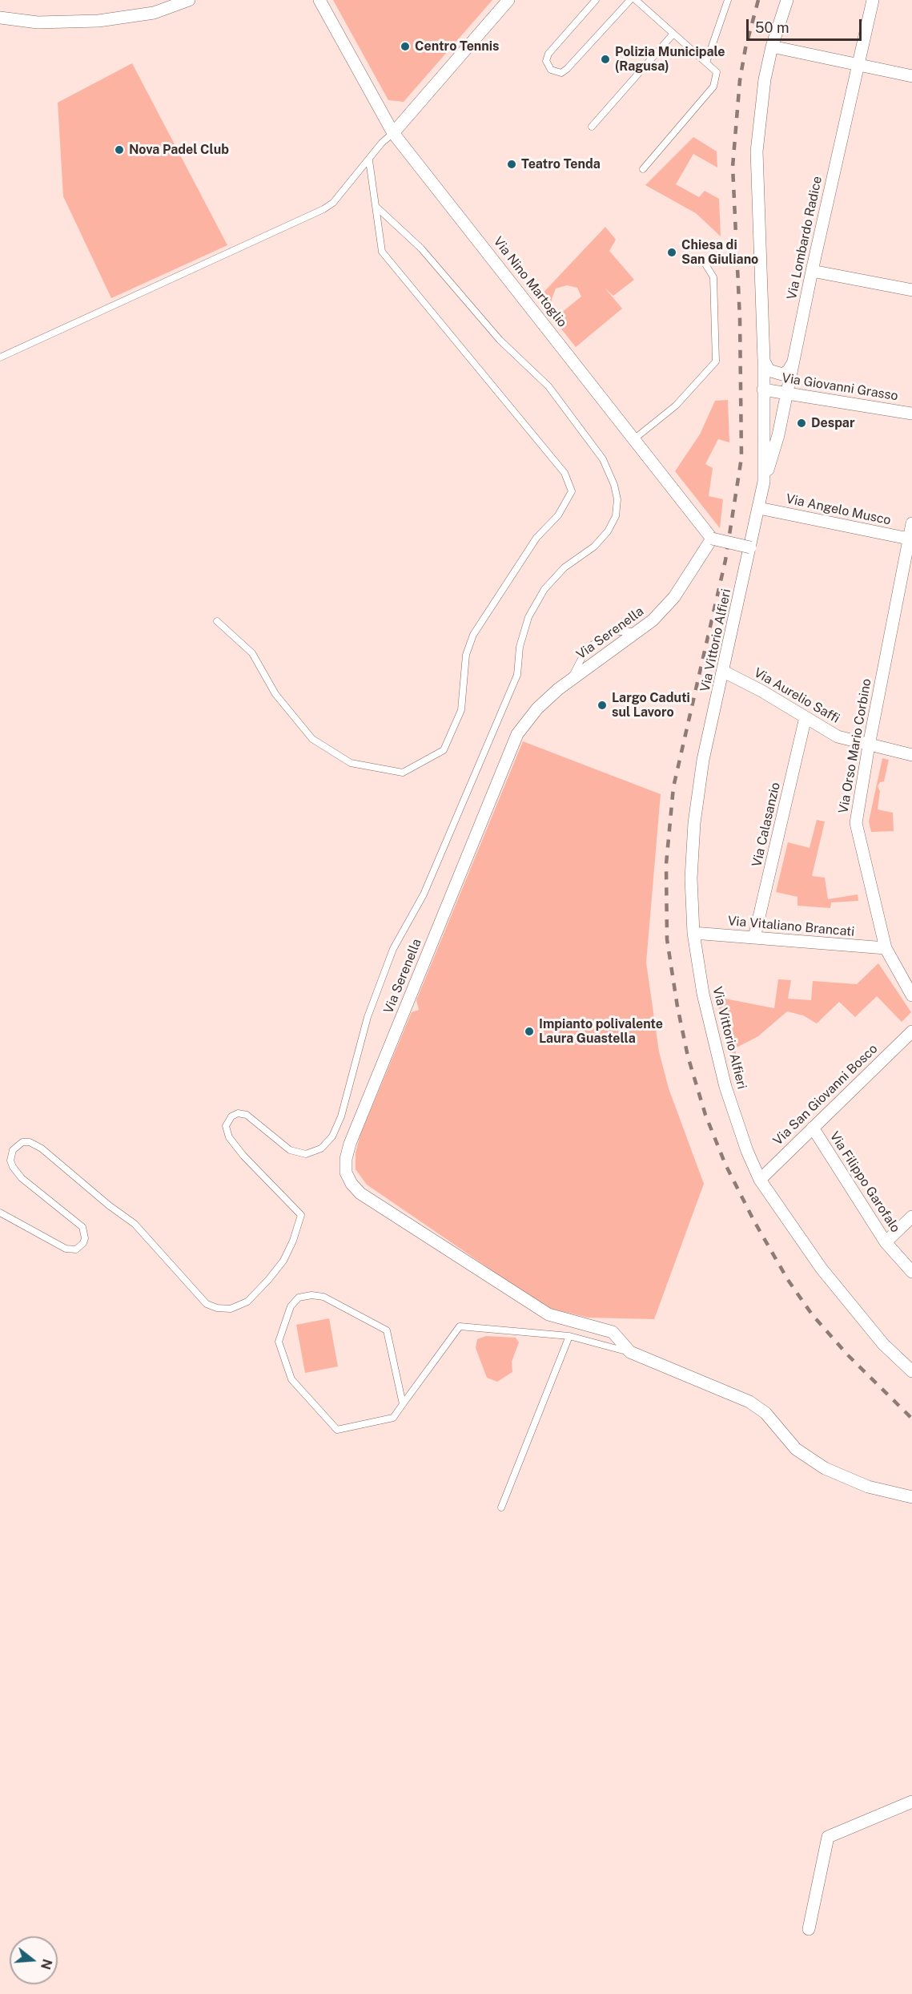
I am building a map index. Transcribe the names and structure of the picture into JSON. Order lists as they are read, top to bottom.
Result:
{
  "streets": {
    "street": [
      "Via Lombardo Radice",
      "Via Nino Martoglio",
      "Via Giovanni Grasso",
      "Via Angelo Musco",
      "Via Serenella",
      "Via Vittorio Alfieri",
      "Via Aurelio Saffi",
      "Via Orso Mario Corbino",
      "Via Calasanzio",
      "Via Vitaliano Brancati",
      "Via San Giovanni Bosco",
      "Via Filippo Garofalo"
    ]
  },
  "crossings": [
    ["Via Lombardo Radice", "Via Giovanni Grasso"],
    ["Via Lombardo Radice", "Via Vittorio Alfieri"],
    ["Via Nino Martoglio", "Via Serenella"],
    ["Via Giovanni Grasso", "Via Vittorio Alfieri"],
    ["Via Angelo Musco", "Via Vittorio Alfieri"],
    ["Via Angelo Musco", "Via Orso Mario Corbino"],
    ["Via Vittorio Alfieri", "Via Aurelio Saffi"],
    ["Via Vittorio Alfieri", "Via Vitaliano Brancati"],
    ["Via Vittorio Alfieri", "Via San Giovanni Bosco"],
    ["Via Aurelio Saffi", "Via Orso Mario Corbino"],
    ["Via Aurelio Saffi", "Via Calasanzio"],
    ["Via Orso Mario Corbino", "Via Vitaliano Brancati"],
    ["Via Calasanzio", "Via Vitaliano Brancati"],
    ["Via San Giovanni Bosco", "Via Filippo Garofalo"]
  ],
  "places": [
    "Centro Tennis",
    "Polizia Municipale (Ragusa)",
    "Nova Padel Club",
    "Teatro Tenda",
    "Chiesa di San Giuliano",
    "Despar",
    "Largo Caduti sul Lavoro",
    "Impianto polivalente Laura Guastella"
  ],
  "scale_bar": "50 m",
  "north": "right"
}
